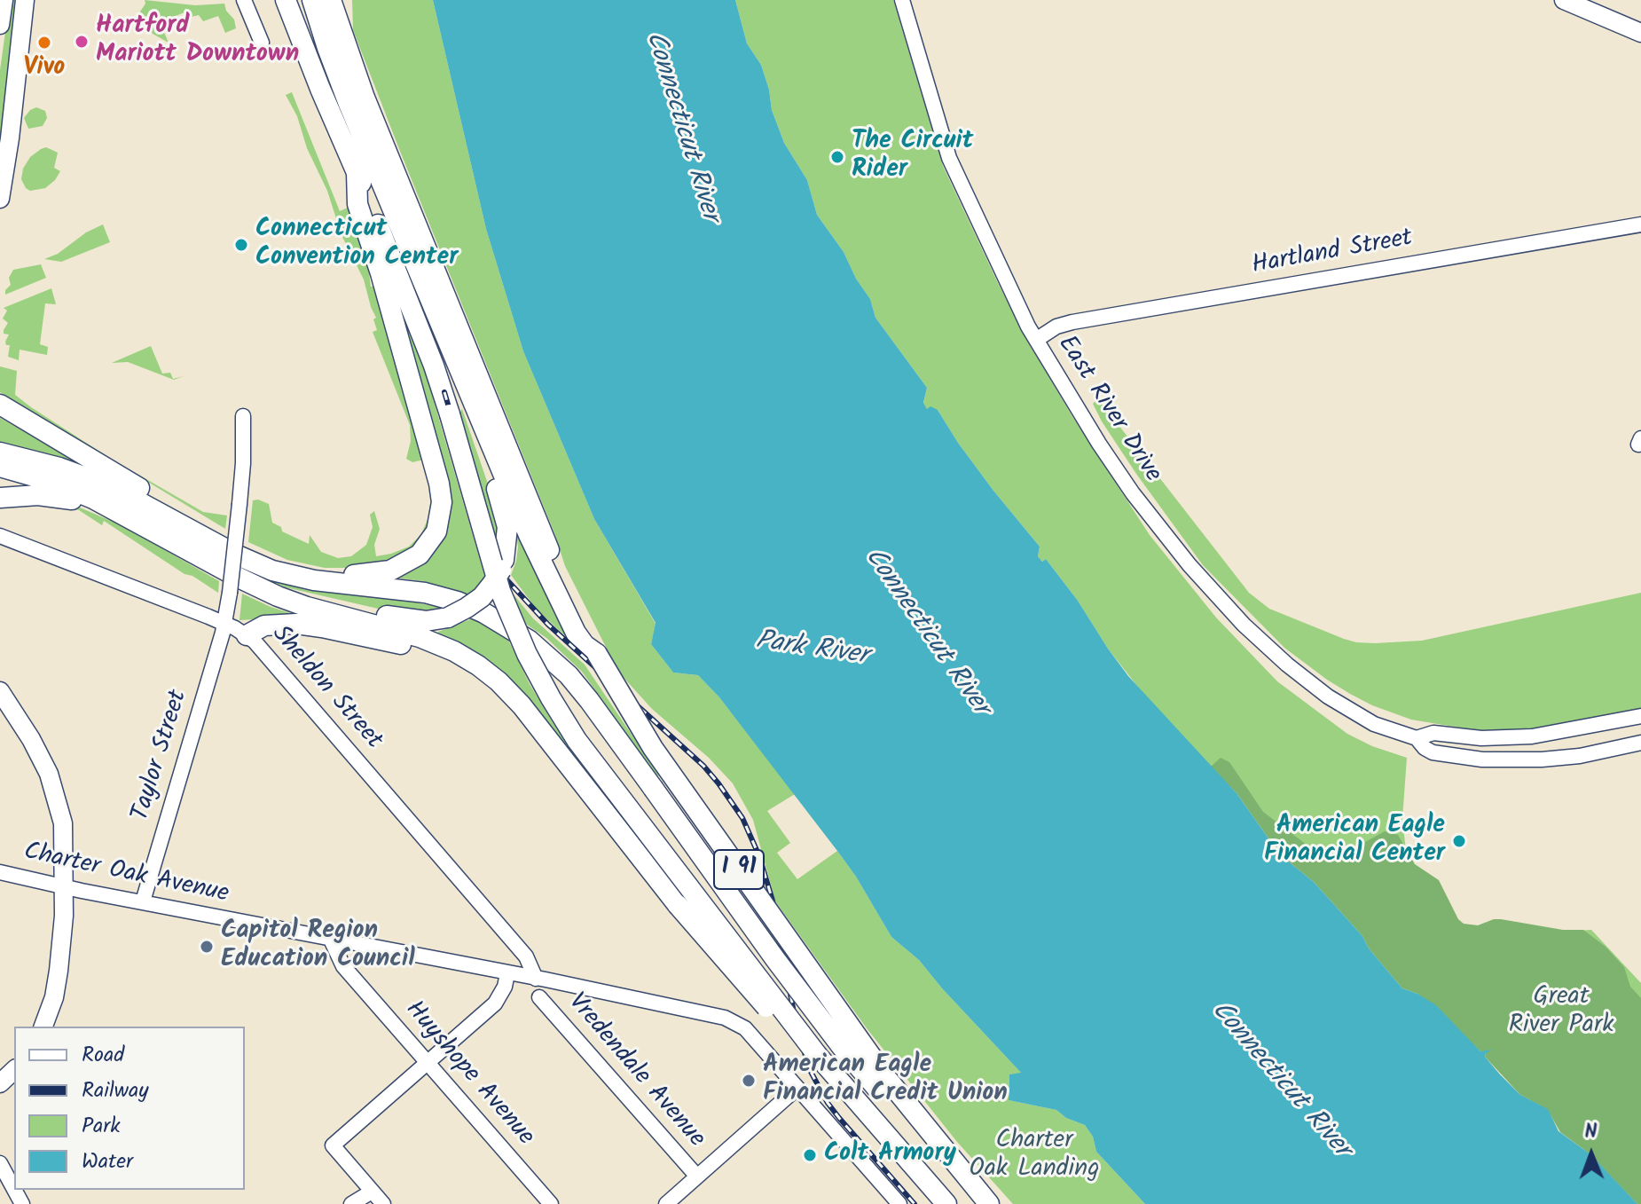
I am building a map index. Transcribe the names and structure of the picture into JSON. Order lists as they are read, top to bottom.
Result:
{
  "streets": {
    "highway": ["I 91"],
    "street": [
      "Hartland Street",
      "East River Drive",
      "Sheldon Street",
      "Taylor Street",
      "Charter Oak Avenue",
      "Vredendale Avenue",
      "Huyshope Avenue"
    ]
  },
  "crossings": [
    ["Hartland Street", "East River Drive"],
    ["Sheldon Street", "Taylor Street"],
    ["Sheldon Street", "Charter Oak Avenue"],
    ["Taylor Street", "Charter Oak Avenue"],
    ["Charter Oak Avenue", "Huyshope Avenue"]
  ],
  "water": ["Connecticut River", "Park River"],
  "parks": ["Great River Park", "Charter Oak Landing"],
  "places": [
    "Hartford Mariott Downtown",
    "Vivo",
    "The Circuit Rider",
    "Connecticut Convention Center",
    "American Eagle Financial Center",
    "Capitol Region Education Council",
    "American Eagle Financial Credit Union",
    "Colt Armory"
  ],
  "legend": [
    "Road",
    "Railway",
    "Park",
    "Water"
  ],
  "north": "top"
}
